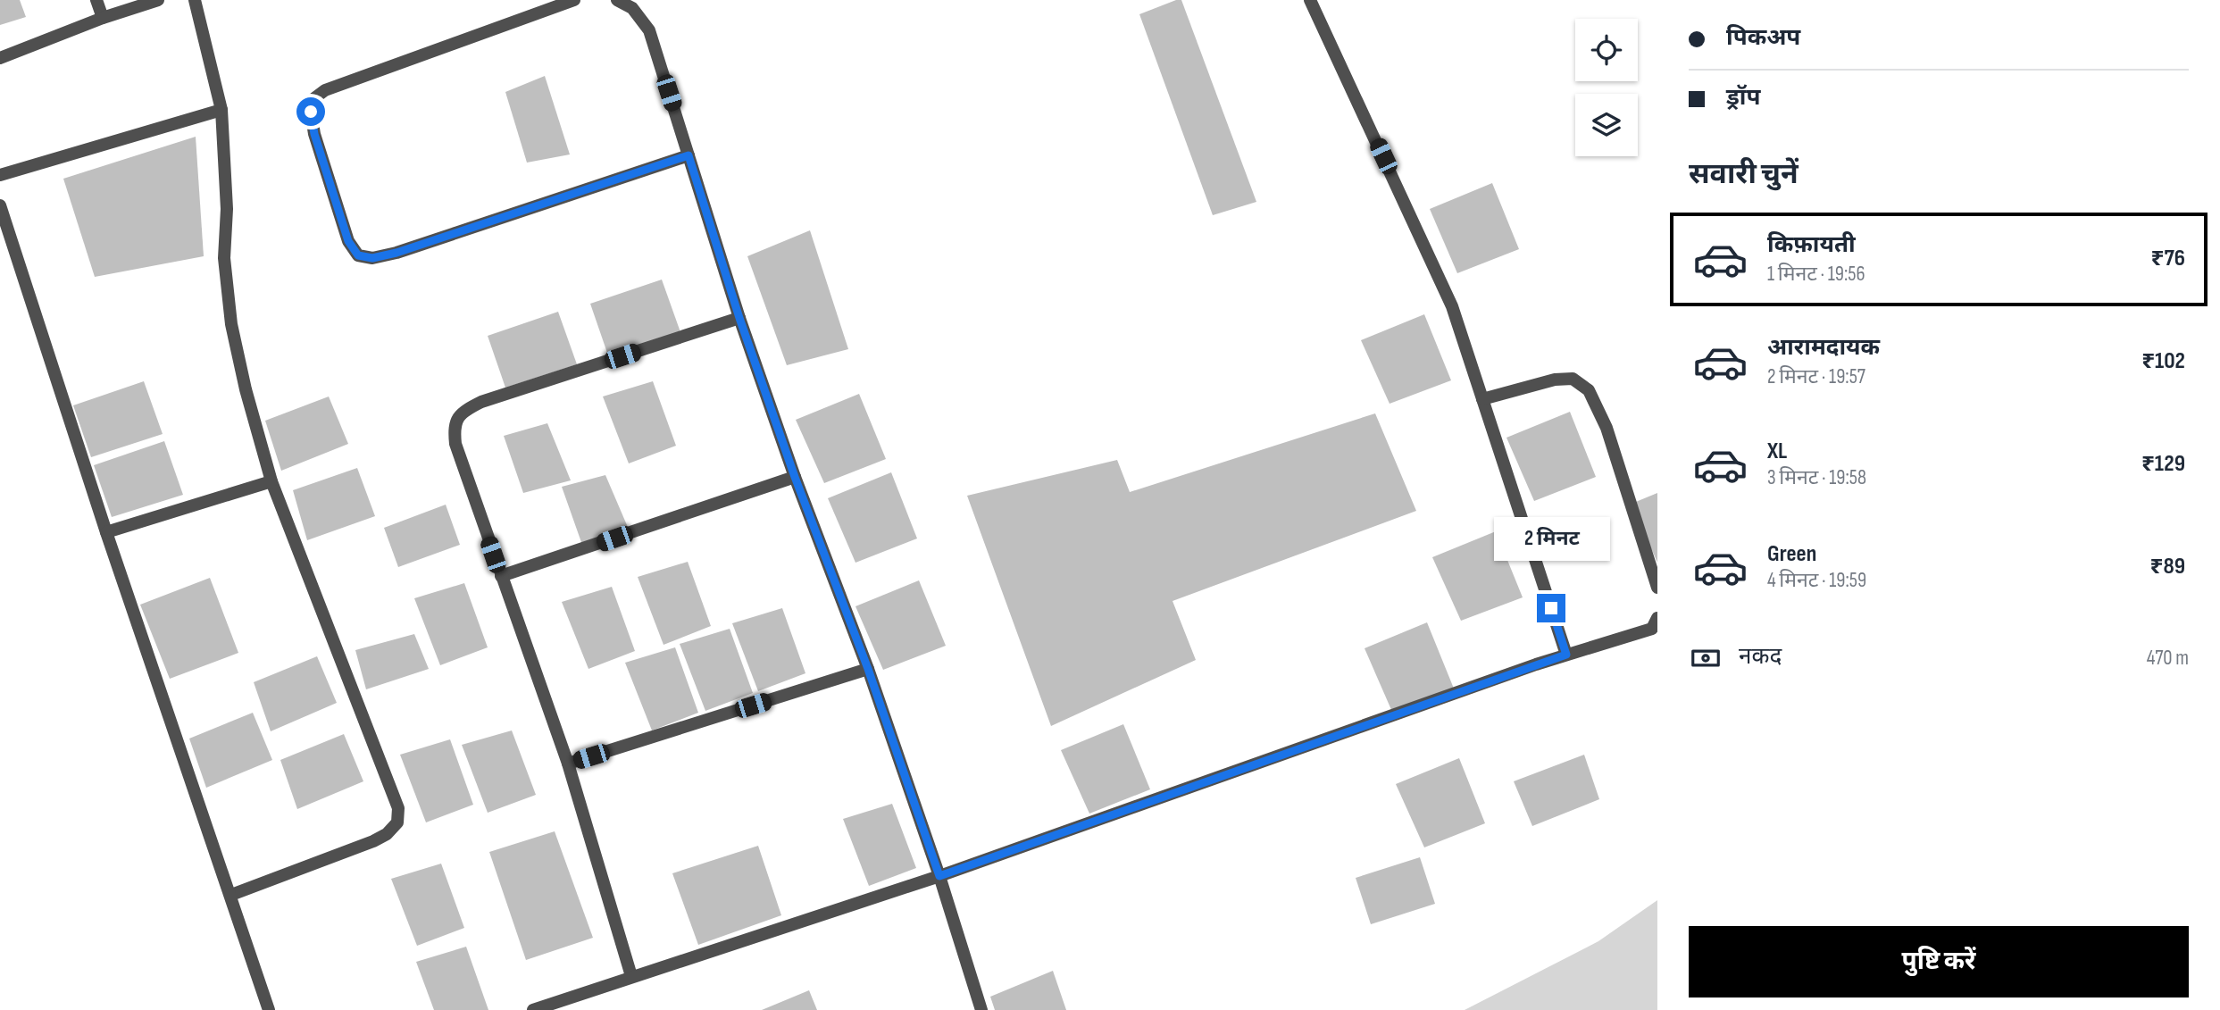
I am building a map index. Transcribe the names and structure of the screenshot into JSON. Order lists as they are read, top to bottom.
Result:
{
  "page": {
    "banner": ["पिकअप", "ड्रॉप"],
    "heading": "सवारी चुनें",
    "list": [
      {
        "name": "किफ़ायती",
        "note": "1 मिनट · 19:56",
        "value": "₹76"
      },
      {
        "name": "आरामदायक",
        "note": "2 मिनट · 19:57",
        "value": "₹102"
      },
      {
        "name": "XL",
        "note": "3 मिनट · 19:58",
        "value": "₹129"
      },
      {
        "name": "Green",
        "note": "4 मिनट · 19:59",
        "value": "₹89"
      }
    ],
    "bubble": "2 मिनट",
    "pay": ["नकद", "470 m"],
    "buttons": "पुष्टि करें"
  }
}
